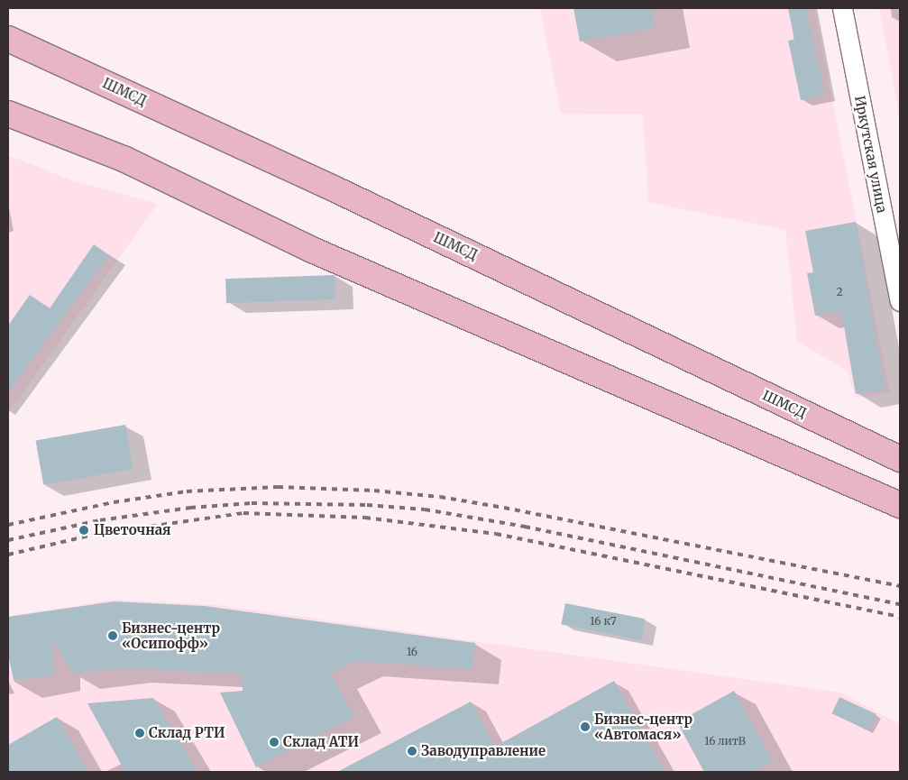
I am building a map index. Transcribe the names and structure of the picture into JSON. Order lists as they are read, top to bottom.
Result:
{
  "streets": {
    "main road": ["ШМСД"],
    "street": ["Иркутская улица"]
  },
  "places": [
    "Цветочная",
    "Бизнес-центр «Осипофф»",
    "Бизнес-центр «Автомася»",
    "Склад РТИ",
    "Склад АТИ",
    "Заводуправление"
  ],
  "house_numbers": [
    "2",
    "16 к7",
    "16",
    "16 литВ"
  ]
}
